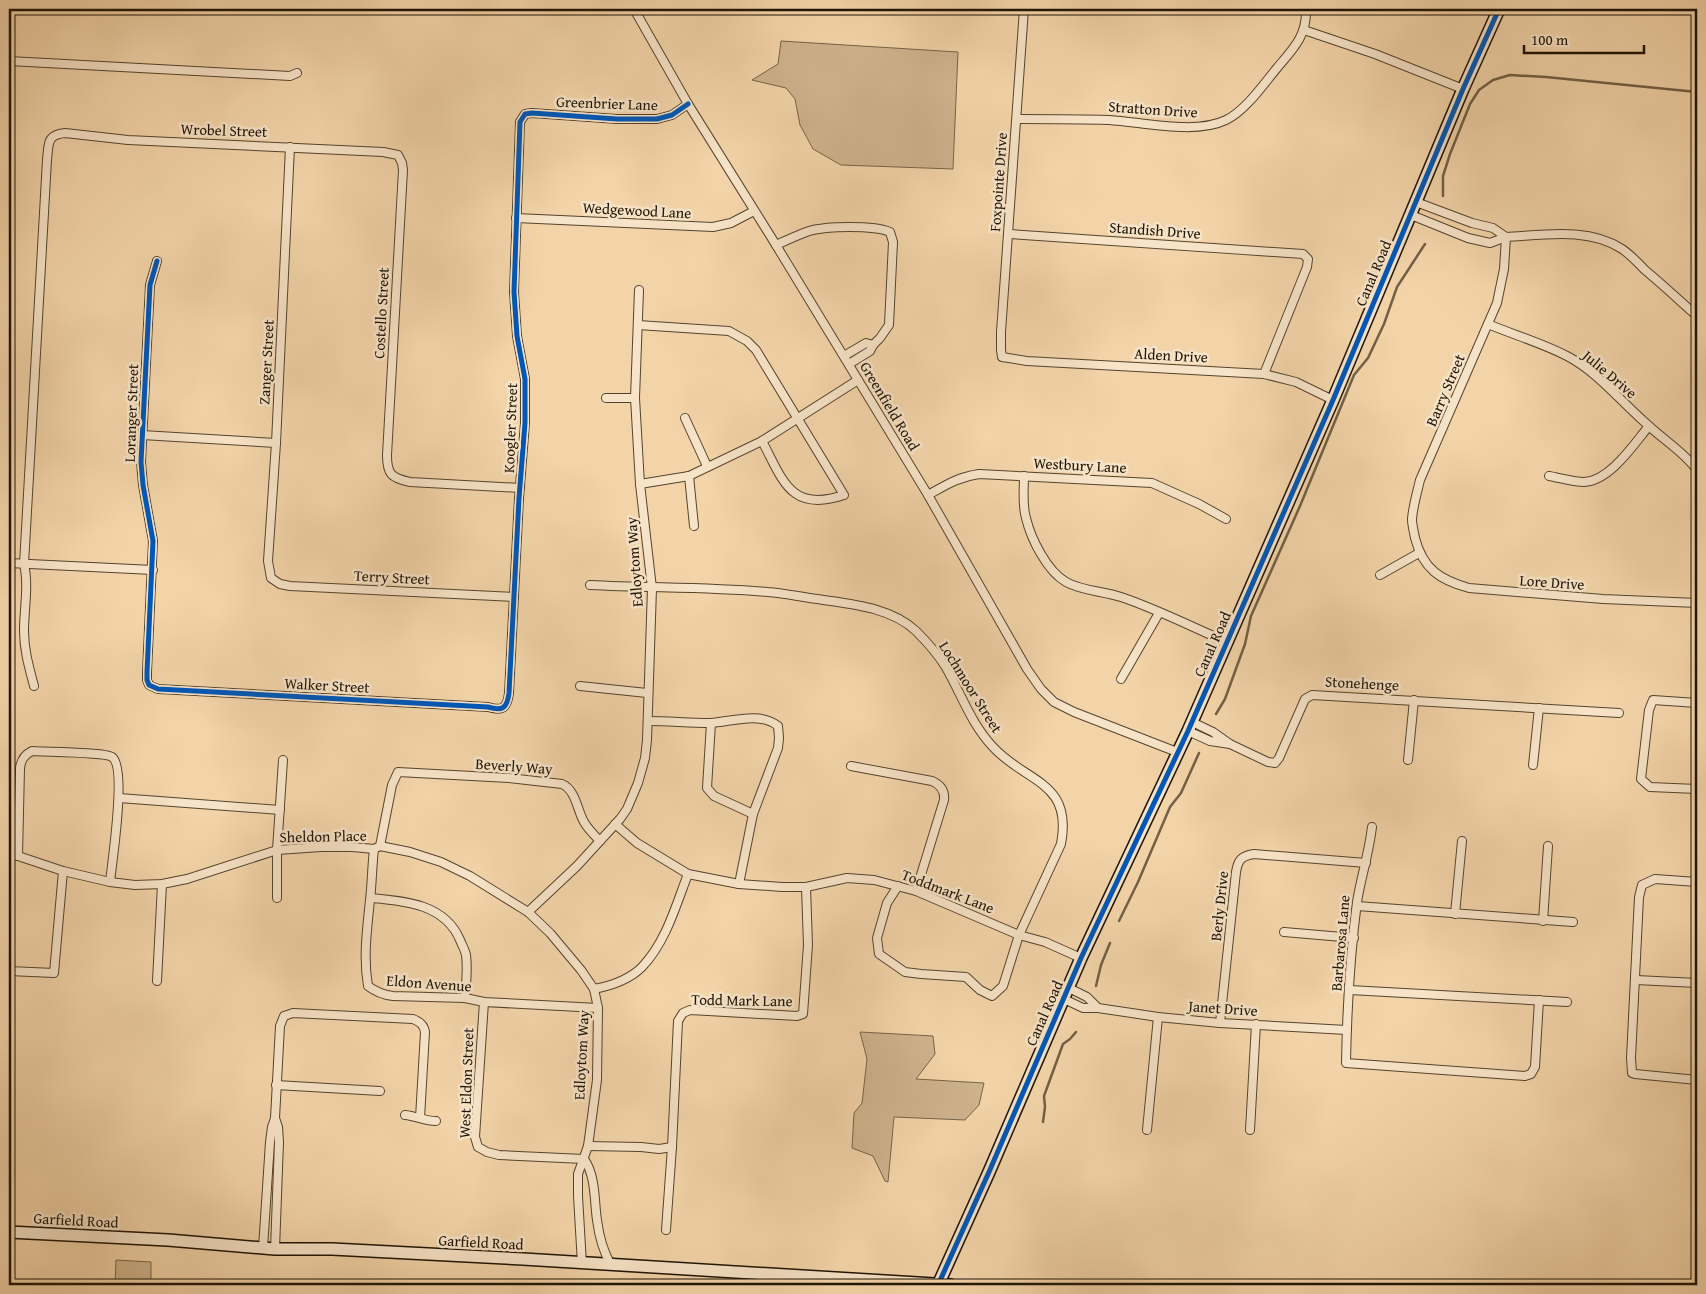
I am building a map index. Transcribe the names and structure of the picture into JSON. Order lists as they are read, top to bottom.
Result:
{
  "streets": {
    "street": [
      "Greenbrier Lane",
      "Stratton Drive",
      "Wrobel Street",
      "Foxpointe Drive",
      "Wedgewood Lane",
      "Standish Drive",
      "Canal Road",
      "Costello Street",
      "Alden Drive",
      "Zanger Street",
      "Julie Drive",
      "Barry Street",
      "Greenfield Road",
      "Loranger Street",
      "Koogler Street",
      "Westbury Lane",
      "Edloytom Way",
      "Terry Street",
      "Lore Drive",
      "Stonehenge",
      "Walker Street",
      "Lochmoor Street",
      "Beverly Way",
      "Sheldon Place",
      "Toddmark Lane",
      "Berly Drive",
      "Barbarosa Lane",
      "Eldon Avenue",
      "Todd Mark Lane",
      "Janet Drive",
      "West Eldon Street",
      "Garfield Road"
    ]
  },
  "crossings": [
    ["Greenbrier Lane", "Greenfield Road"],
    ["Greenbrier Lane", "Koogler Street"],
    ["Stratton Drive", "Foxpointe Drive"],
    ["Wrobel Street", "Costello Street"],
    ["Wrobel Street", "Zanger Street"],
    ["Foxpointe Drive", "Standish Drive"],
    ["Foxpointe Drive", "Alden Drive"],
    ["Wedgewood Lane", "Greenfield Road"],
    ["Wedgewood Lane", "Koogler Street"],
    ["Standish Drive", "Alden Drive"],
    ["Canal Road", "Alden Drive"],
    ["Canal Road", "Greenfield Road"],
    ["Canal Road", "Stonehenge"],
    ["Canal Road", "Toddmark Lane"],
    ["Canal Road", "Janet Drive"],
    ["Canal Road", "Garfield Road"],
    ["Costello Street", "Koogler Street"],
    ["Zanger Street", "Terry Street"],
    ["Julie Drive", "Barry Street"],
    ["Barry Street", "Lore Drive"],
    ["Greenfield Road", "Westbury Lane"],
    ["Loranger Street", "Walker Street"],
    ["Koogler Street", "Terry Street"],
    ["Koogler Street", "Walker Street"],
    ["Edloytom Way", "Lochmoor Street"],
    ["Edloytom Way", "Beverly Way"],
    ["Edloytom Way", "Sheldon Place"],
    ["Edloytom Way", "Eldon Avenue"],
    ["Edloytom Way", "West Eldon Street"],
    ["Edloytom Way", "Garfield Road"],
    ["Lochmoor Street", "Toddmark Lane"],
    ["Beverly Way", "Sheldon Place"],
    ["Beverly Way", "Eldon Avenue"],
    ["Sheldon Place", "Eldon Avenue"],
    ["Toddmark Lane", "Todd Mark Lane"],
    ["Berly Drive", "Barbarosa Lane"],
    ["Berly Drive", "Janet Drive"],
    ["Barbarosa Lane", "Janet Drive"],
    ["Eldon Avenue", "West Eldon Street"]
  ],
  "scale_bar": "100 m"
}
